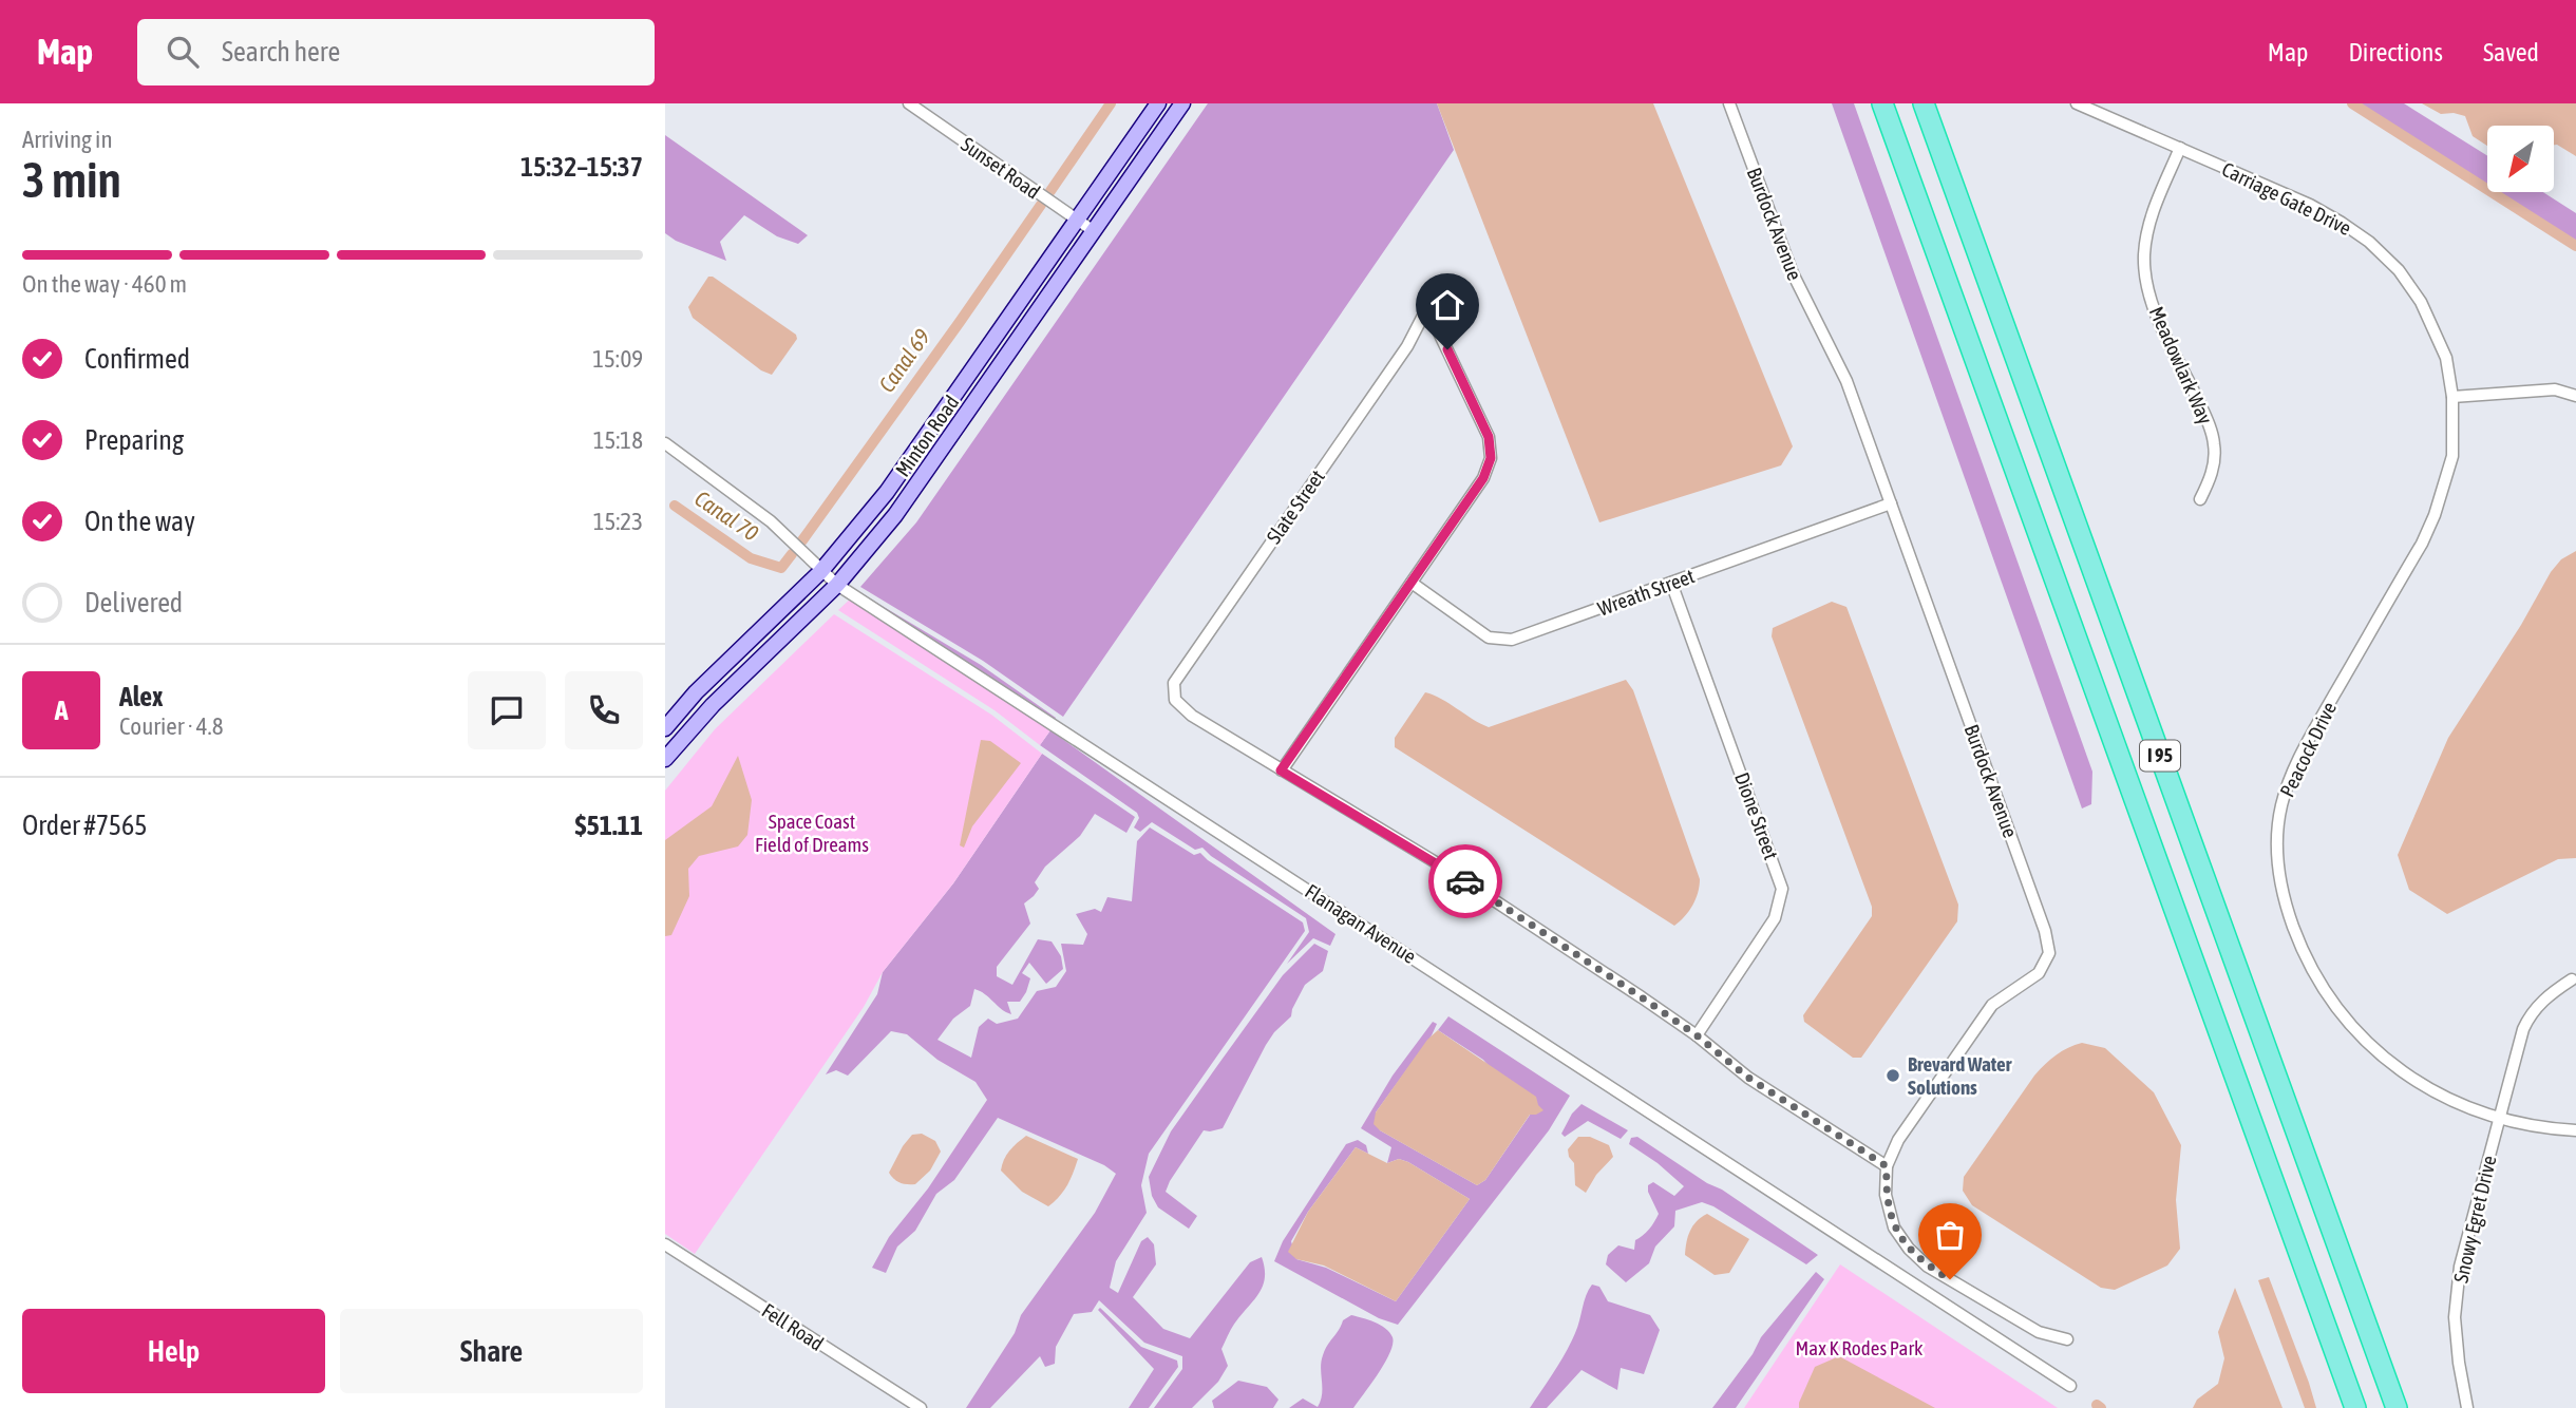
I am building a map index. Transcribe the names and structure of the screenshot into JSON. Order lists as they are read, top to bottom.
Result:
{
  "streets": {
    "highway": ["I 95"],
    "main road": ["Minton Road"],
    "street": [
      "Sunset Road",
      "Carriage Gate Drive",
      "Burdock Avenue",
      "Meadowlark Way",
      "Slate Street",
      "Wreath Street",
      "Peacock Drive",
      "Dione Street",
      "Flanagan Avenue",
      "Snowy Egret Drive",
      "Fell Road"
    ]
  },
  "crossings": [
    ["Sunset Road", "Minton Road"],
    ["Carriage Gate Drive", "Meadowlark Way"],
    ["Carriage Gate Drive", "Peacock Drive"],
    ["Burdock Avenue", "Wreath Street"],
    ["Minton Road", "Flanagan Avenue"],
    ["Slate Street", "Wreath Street"],
    ["Wreath Street", "Dione Street"],
    ["Peacock Drive", "Snowy Egret Drive"]
  ],
  "water": ["Canal 69", "Canal 70"],
  "parks": ["Space Coast Field of Dreams", "Max K Rodes Park"],
  "places": ["Brevard Water Solutions"],
  "north": "bottom left",
  "page": {
    "header": "Map",
    "search": "Search here",
    "nav": ["Map", "Directions", "Saved"],
    "heading": ["3 min", "Arriving in", "15:32–15:37"],
    "panel": [
      "Alex",
      "Courier · 4.8",
      "Order #7565",
      "$51.11"
    ],
    "bar": "On the way · 460 m",
    "list": [
      ["Confirmed", "15:09"],
      ["Preparing", "15:18"],
      ["On the way", "15:23"],
      "Delivered"
    ],
    "round": "A",
    "buttons": ["Help", "Share"]
  }
}
